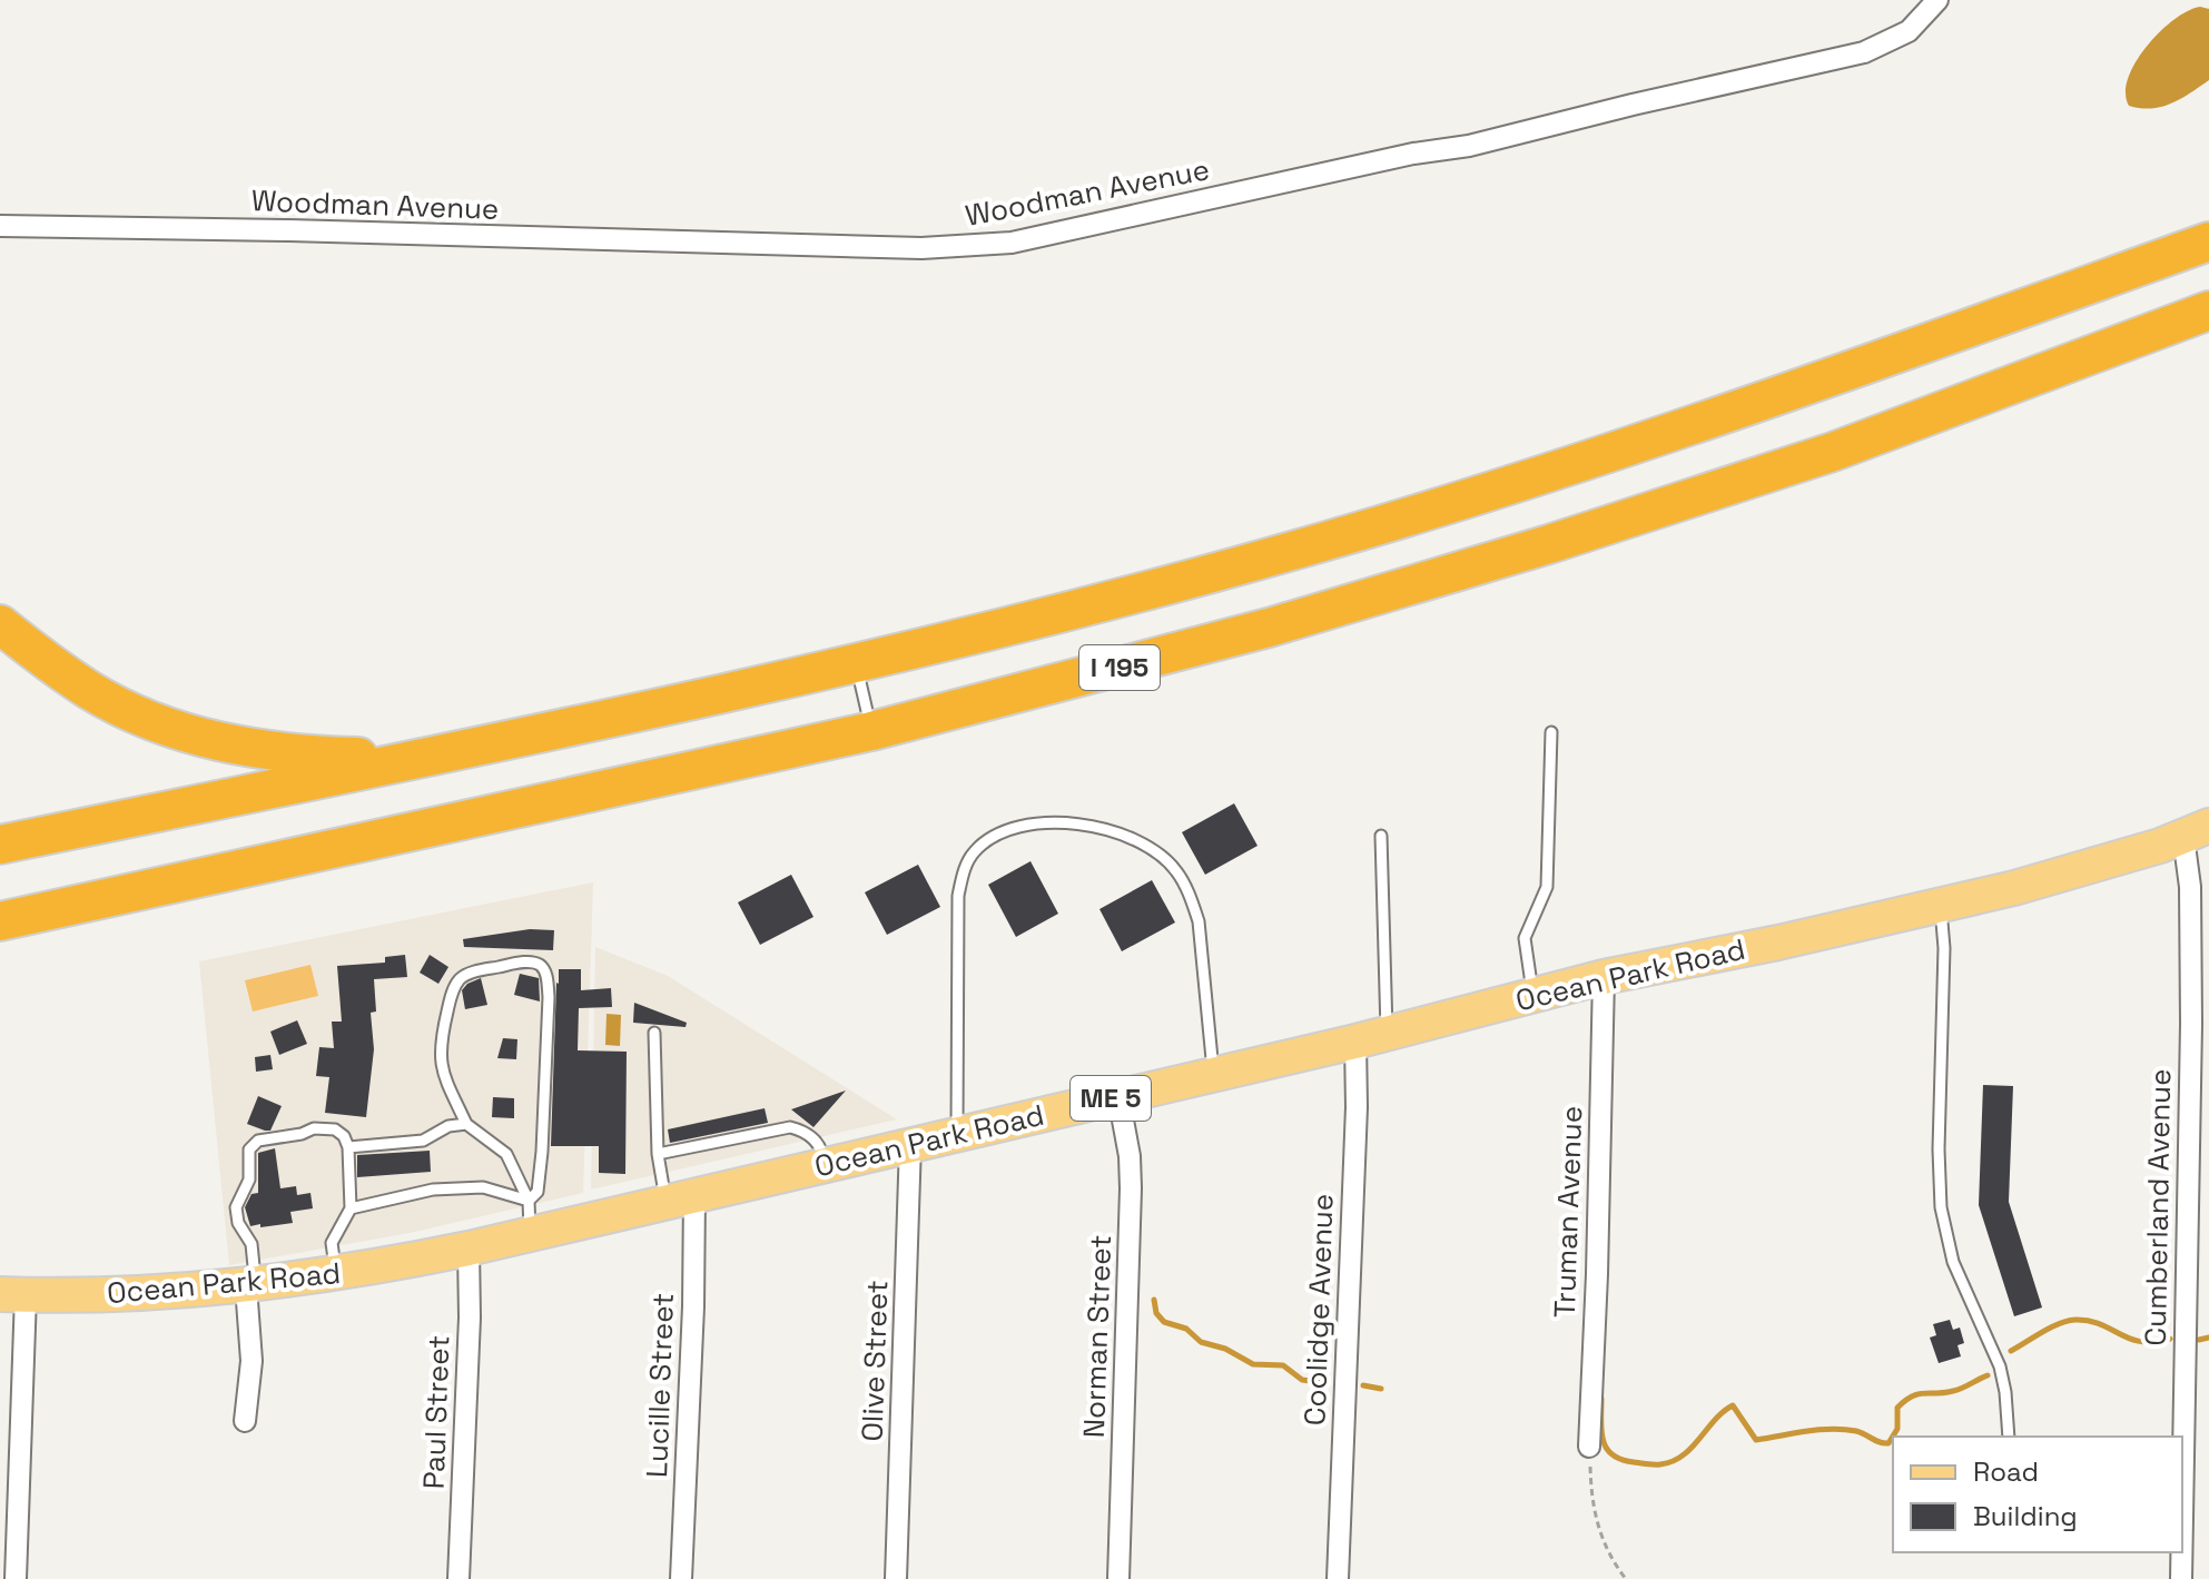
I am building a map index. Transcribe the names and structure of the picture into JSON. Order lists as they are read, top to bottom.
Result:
{
  "streets": {
    "highway": ["I 195"],
    "main road": ["Ocean Park Road", "ME 5"],
    "street": [
      "Woodman Avenue",
      "Cumberland Avenue",
      "Truman Avenue",
      "Coolidge Avenue",
      "Norman Street",
      "Olive Street",
      "Lucille Street",
      "Paul Street"
    ]
  },
  "crossings": [
    ["Ocean Park Road", "Cumberland Avenue"],
    ["Ocean Park Road", "Truman Avenue"],
    ["Ocean Park Road", "Coolidge Avenue"],
    ["Ocean Park Road", "Norman Street"],
    ["Ocean Park Road", "Olive Street"],
    ["Ocean Park Road", "Lucille Street"],
    ["Ocean Park Road", "Paul Street"]
  ],
  "legend": ["Road", "Building"]
}
